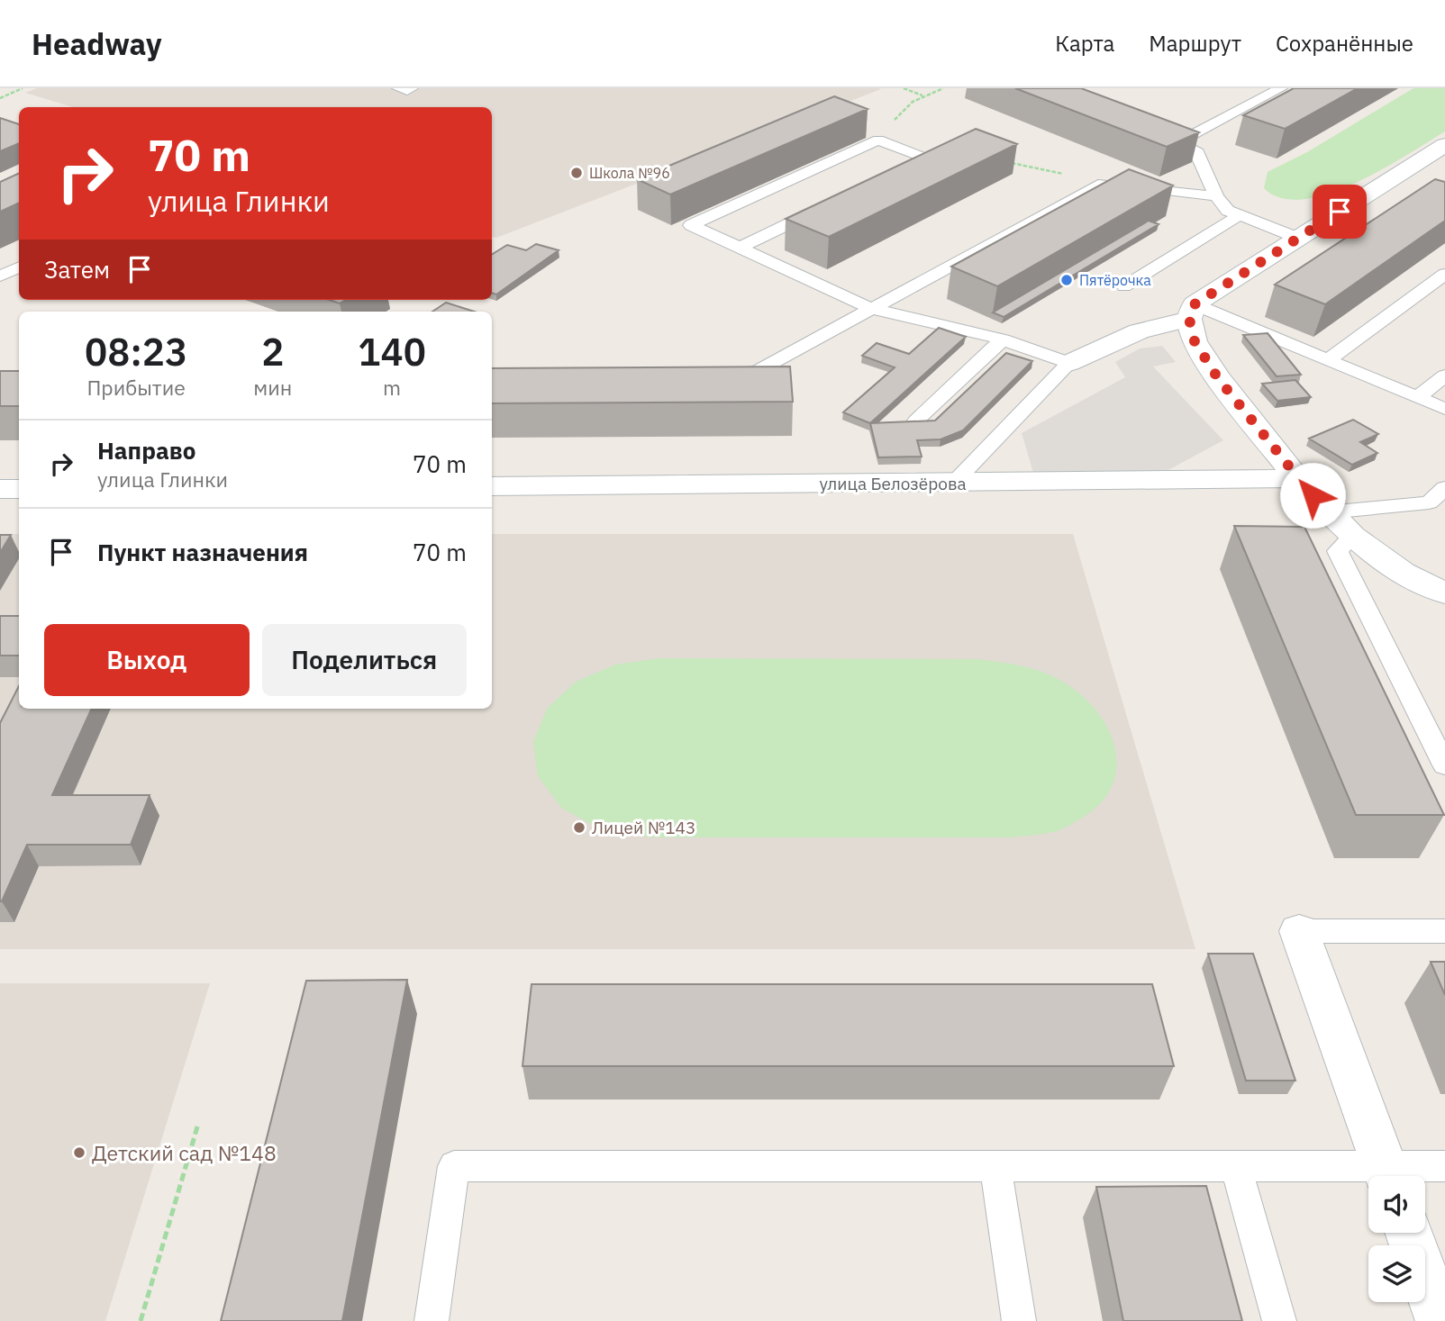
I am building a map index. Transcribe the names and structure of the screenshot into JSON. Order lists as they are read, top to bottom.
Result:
{
  "streets": {
    "street": ["улица Белозёрова"]
  },
  "places": [
    "Школа №96",
    "Пятёрочка",
    "Лицей №143",
    "Детский сад №148"
  ],
  "page": {
    "header": "Headway",
    "nav": ["Карта", "Маршрут", "Сохранённые"],
    "turn": ["70 m", "улица Глинки"],
    "then": "Затем",
    "eta": [
      "08:23",
      "Прибытие",
      "2",
      "мин",
      "140",
      "m"
    ],
    "list": [
      {
        "name": "Направо",
        "note": "улица Глинки",
        "value": "70 m"
      },
      {
        "name": "Пункт назначения",
        "value": "70 m"
      }
    ],
    "buttons": ["Выход", "Поделиться"]
  }
}
